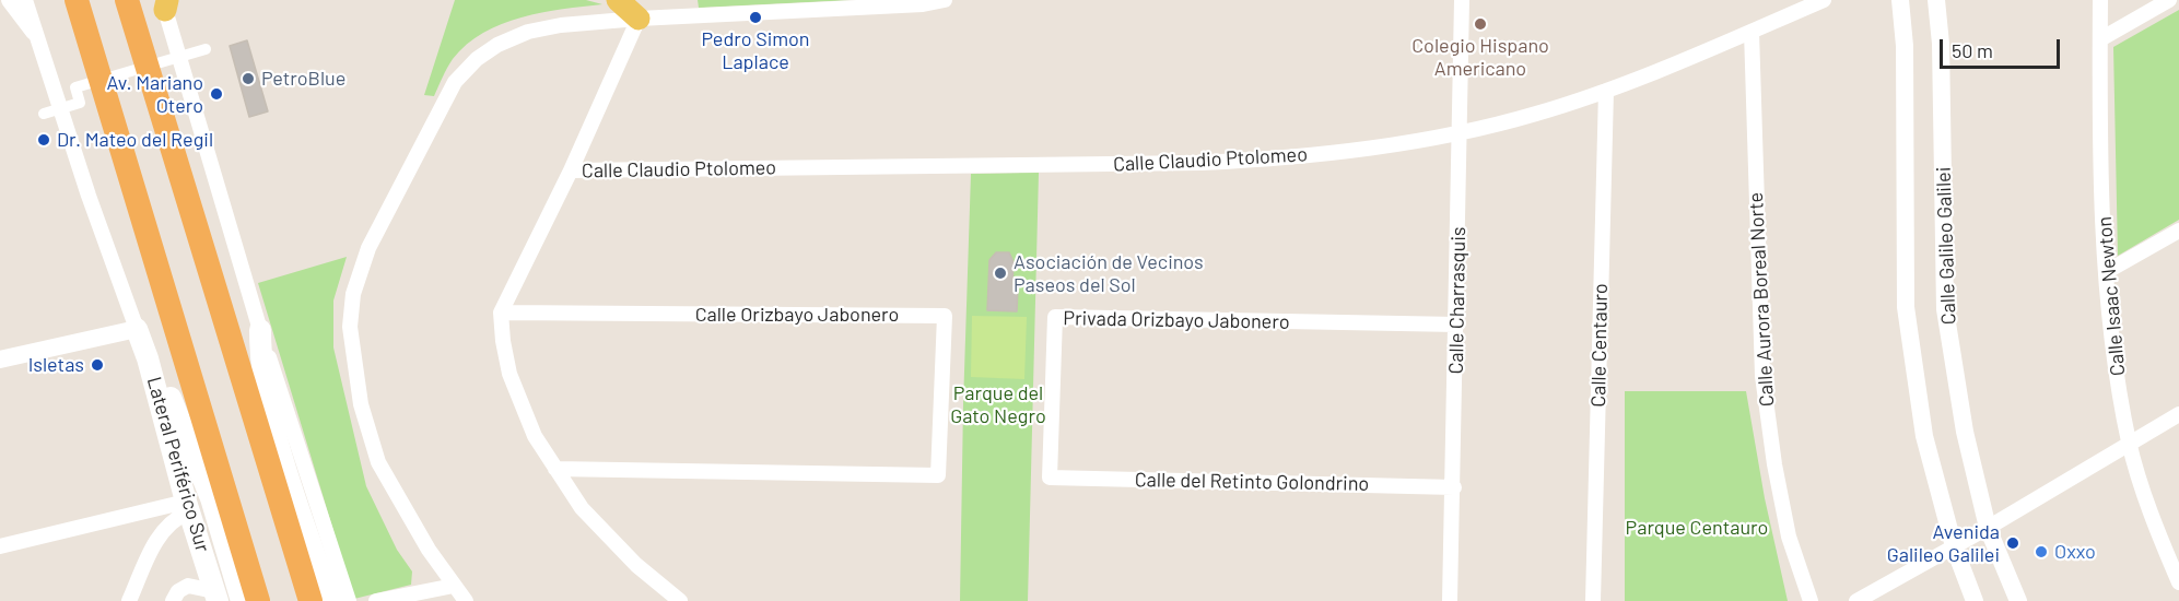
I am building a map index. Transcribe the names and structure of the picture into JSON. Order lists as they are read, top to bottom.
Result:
{
  "streets": {
    "main road": ["Lateral Periférico Sur"],
    "street": [
      "Calle Claudio Ptolomeo",
      "Calle Galileo Galilei",
      "Calle Isaac Newton",
      "Calle Aurora Boreal Norte",
      "Calle Charrasquis",
      "Calle Orizbayo Jabonero",
      "Privada Orizbayo Jabonero",
      "Calle Centauro",
      "Calle del Retinto Golondrino"
    ]
  },
  "crossings": [
    ["Calle Claudio Ptolomeo", "Calle Aurora Boreal Norte"],
    ["Calle Claudio Ptolomeo", "Calle Charrasquis"],
    ["Calle Claudio Ptolomeo", "Calle Centauro"],
    ["Calle Charrasquis", "Privada Orizbayo Jabonero"],
    ["Calle Charrasquis", "Calle del Retinto Golondrino"],
    ["Privada Orizbayo Jabonero", "Calle del Retinto Golondrino"]
  ],
  "parks": ["Parque del Gato Negro", "Parque Centauro"],
  "places": [
    "Pedro Simon Laplace",
    "Colegio Hispano Americano",
    "PetroBlue",
    "Av. Mariano Otero",
    "Dr. Mateo del Regil",
    "Asociación de Vecinos Paseos del Sol",
    "Isletas",
    "Avenida Galileo Galilei",
    "Oxxo"
  ],
  "scale_bar": "50 m"
}
